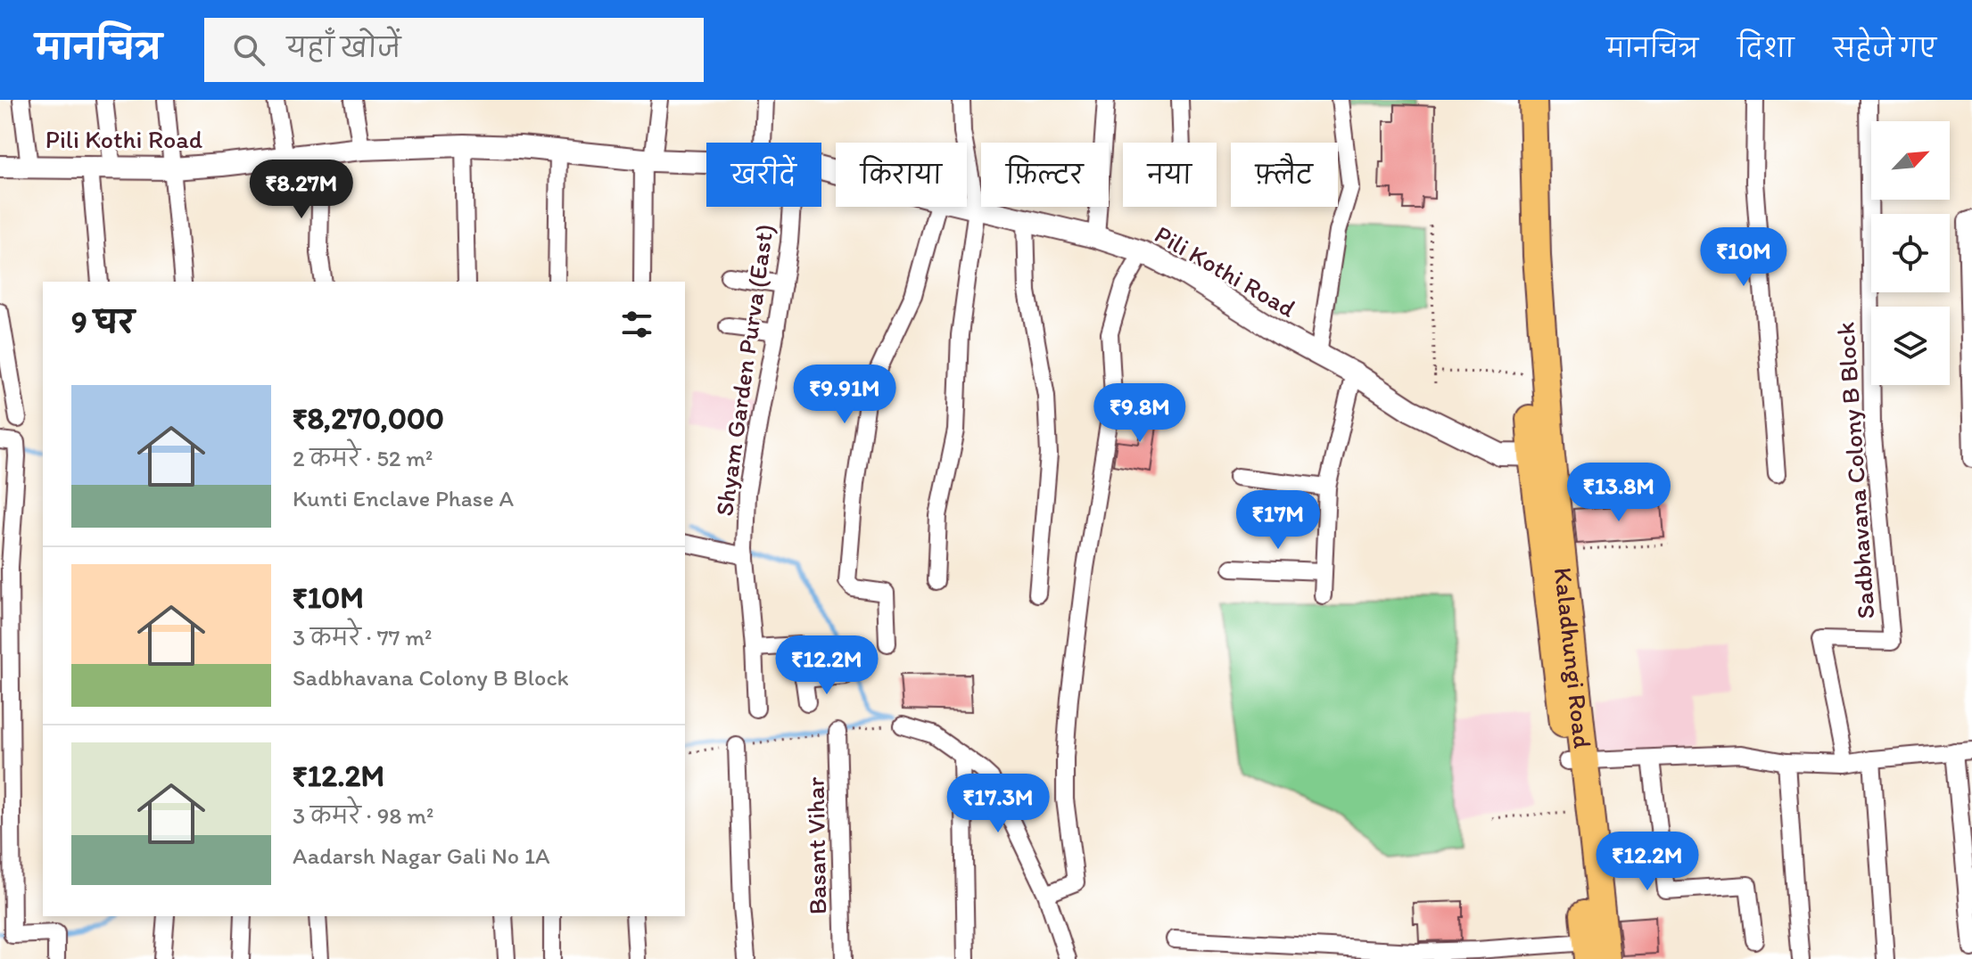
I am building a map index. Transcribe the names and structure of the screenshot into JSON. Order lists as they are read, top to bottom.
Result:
{
  "streets": {
    "main road": ["Kaladhungi Road"],
    "street": [
      "Pili Kothi Road",
      "Shyam Garden Purva (East)",
      "Sadbhavana Colony B Block",
      "Basant Vihar"
    ]
  },
  "crossings": [
    ["Pili Kothi Road", "Kaladhungi Road"]
  ],
  "north": "top right",
  "page": {
    "header": "मानचित्र",
    "search": "यहाँ खोजें",
    "nav": ["मानचित्र", "दिशा", "सहेजे गए"],
    "chip": [
      "खरीदें",
      "किराया",
      "फ़िल्टर",
      "नया",
      "फ़्लैट"
    ],
    "price": [
      "₹8.27M",
      "₹10M",
      "₹9.91M",
      "₹9.8M",
      "₹13.8M",
      "₹17M",
      "₹12.2M",
      "₹17.3M",
      "₹12.2M"
    ],
    "heading": "9 घर",
    "list": [
      {
        "name": "₹8,270,000",
        "note": "2 कमरे · 52 m² · Kunti Enclave Phase A"
      },
      {
        "name": "₹10M",
        "note": "3 कमरे · 77 m² · Sadbhavana Colony B Block"
      },
      {
        "name": "₹12.2M",
        "note": "3 कमरे · 98 m² · Aadarsh Nagar Gali No 1A"
      }
    ]
  }
}
